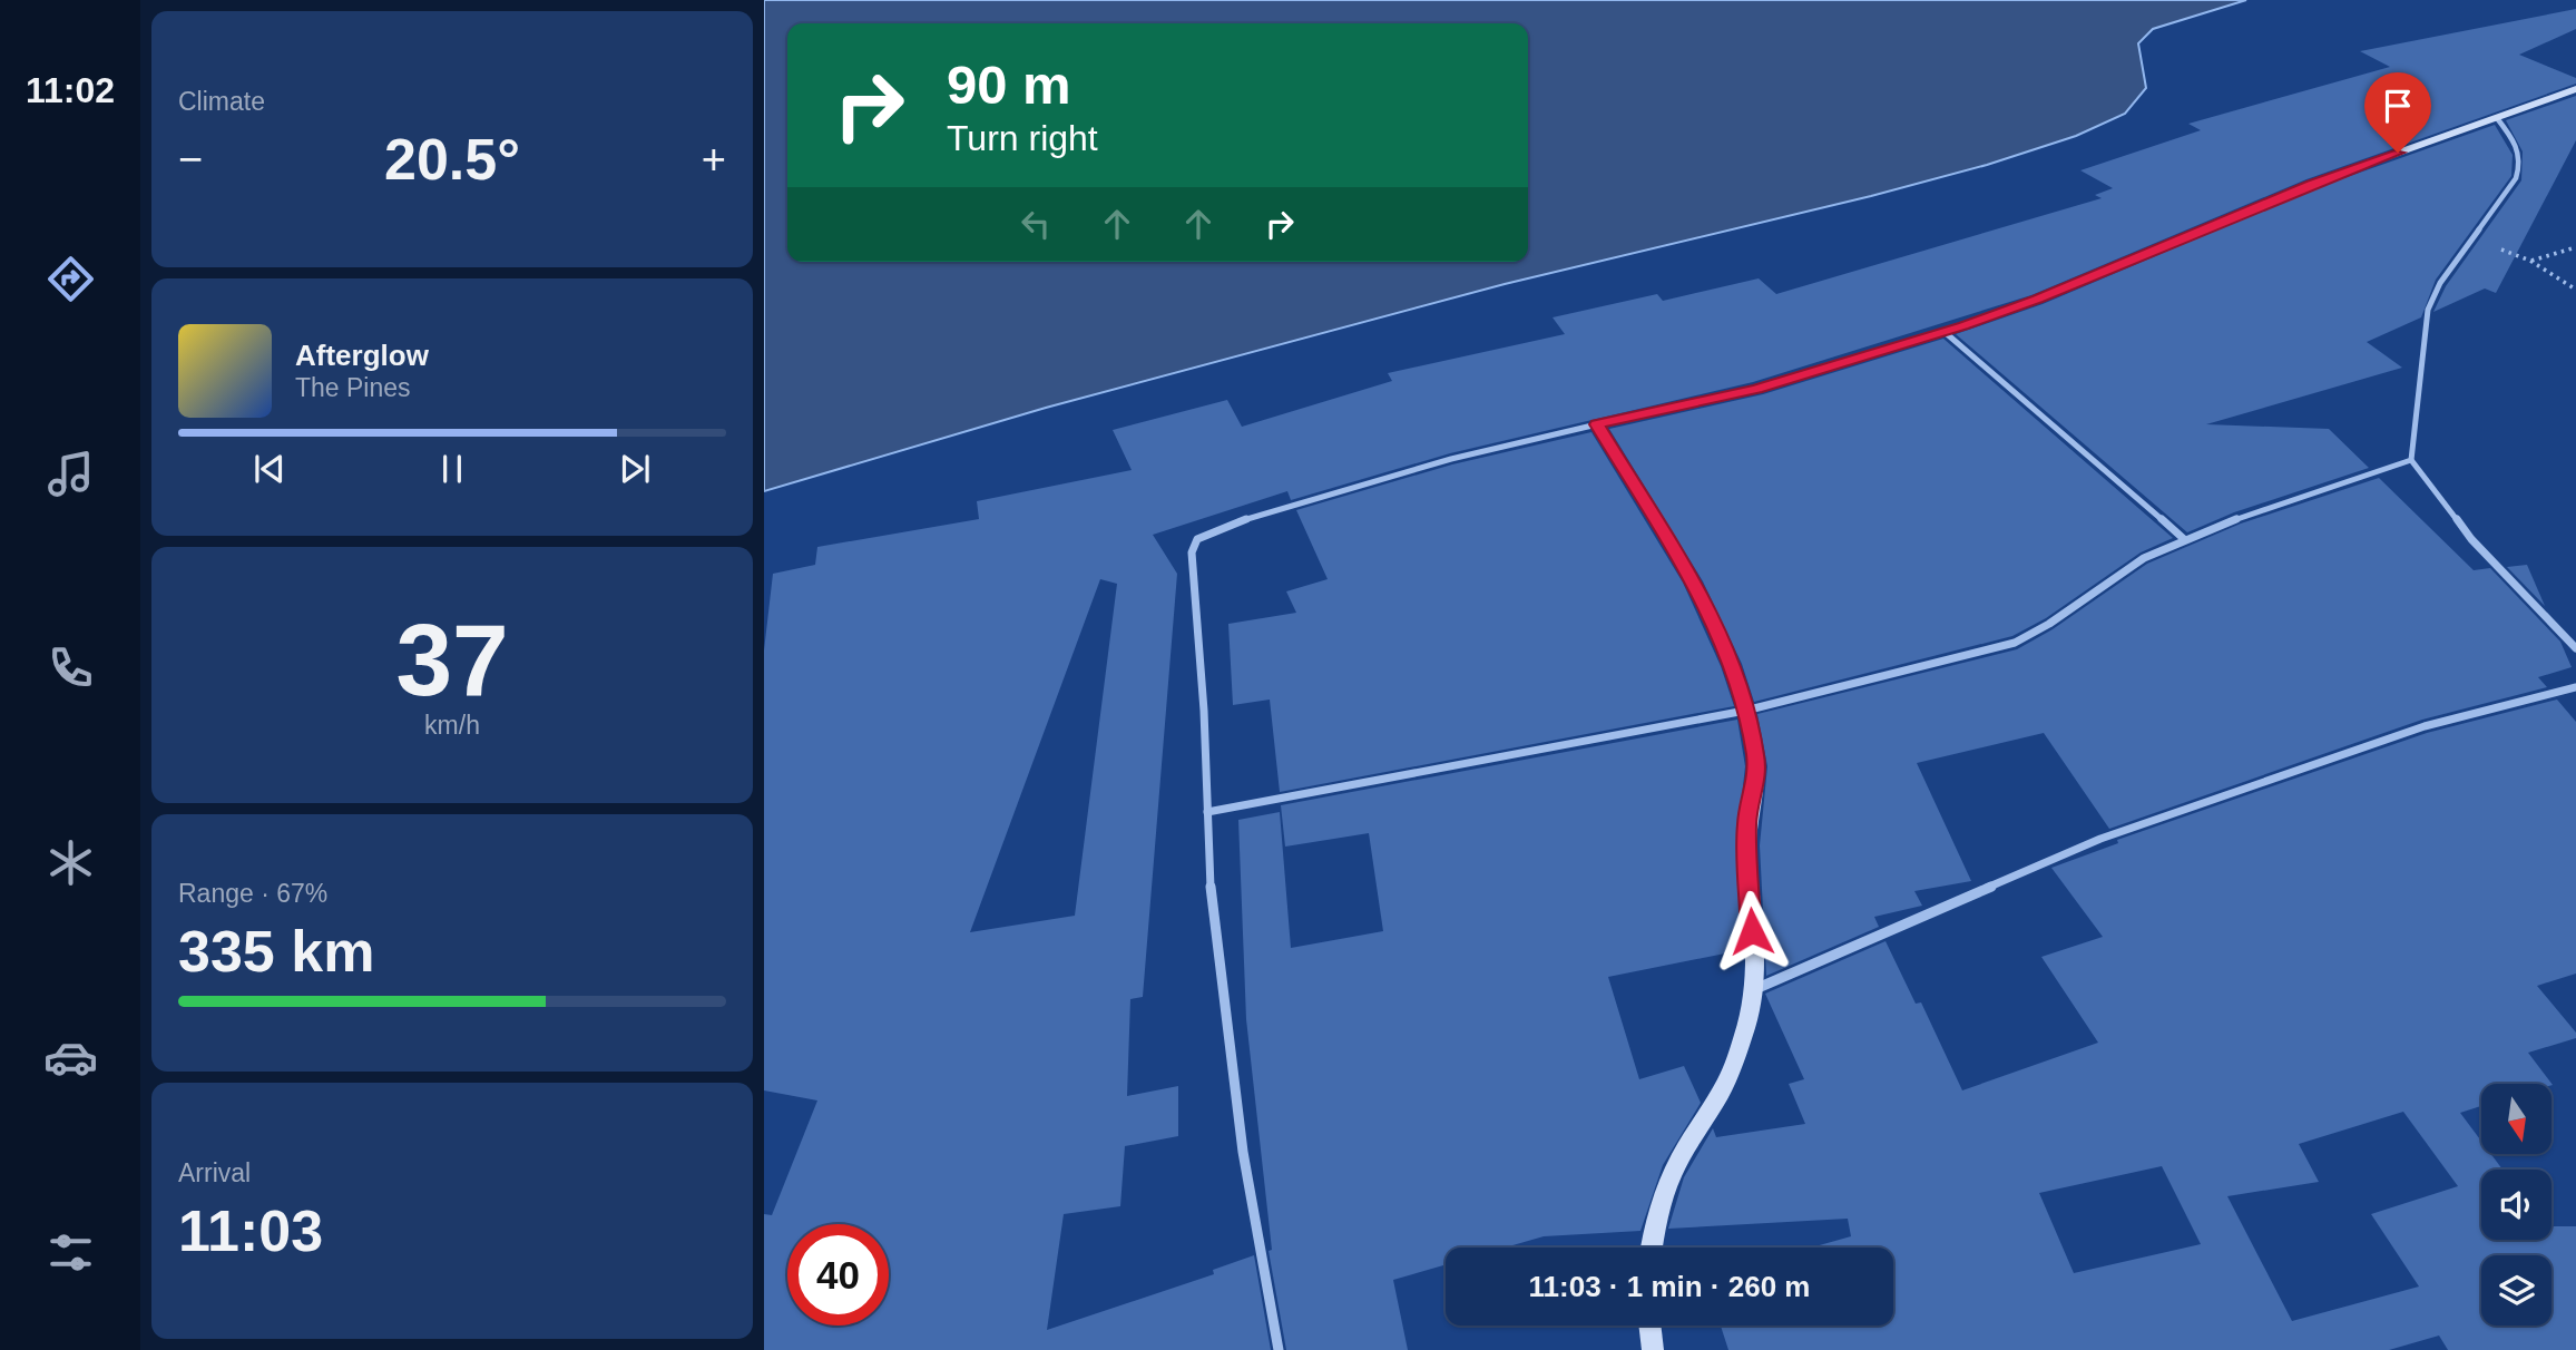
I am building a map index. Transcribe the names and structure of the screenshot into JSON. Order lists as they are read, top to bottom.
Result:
{
  "north": "bottom",
  "page": {
    "tabs": "11:02",
    "tile": [
      "Climate",
      ["37", "km/h"],
      ["Range · 67%", "335 km"],
      ["Arrival", "11:03"]
    ],
    "turn": ["90 m", "Turn right"],
    "heat": ["−", "20.5°", "+"],
    "song": ["Afterglow", "The Pines"],
    "limit": "40",
    "trip": "11:03 · 1 min · 260 m"
  }
}
